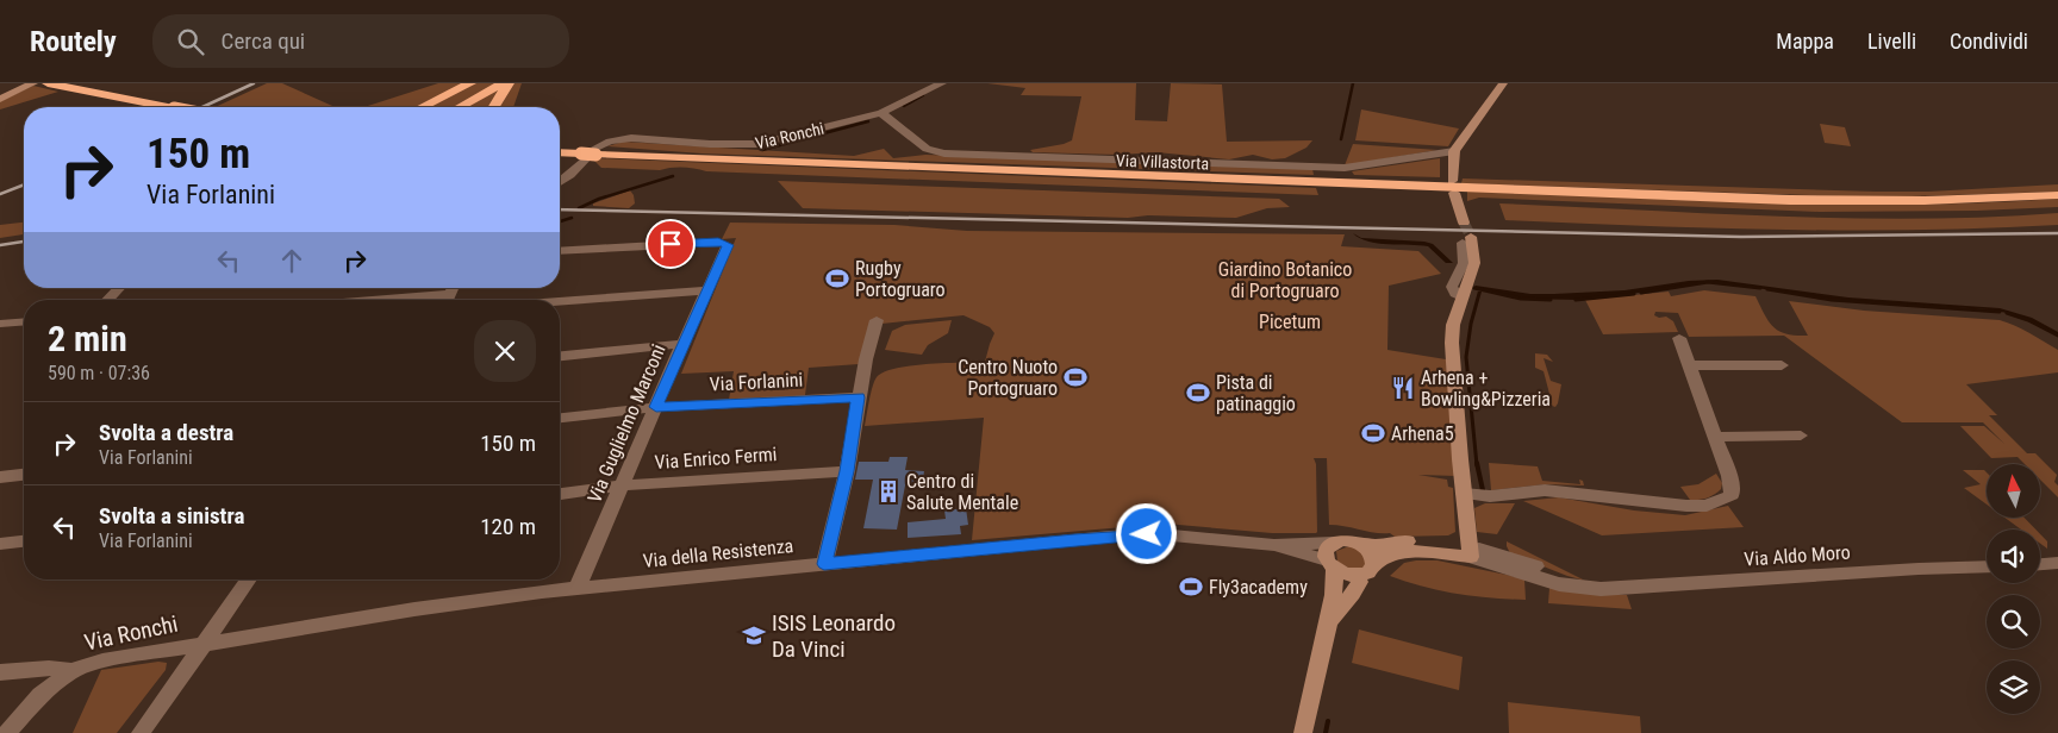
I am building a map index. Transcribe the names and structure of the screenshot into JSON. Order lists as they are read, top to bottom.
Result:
{
  "streets": {
    "street": [
      "Via Ronchi",
      "Via Villastorta",
      "Via Forlanini",
      "Via Guglielmo Marconi",
      "Via Enrico Fermi",
      "Via della Resistenza",
      "Via Aldo Moro"
    ]
  },
  "crossings": [
    ["Via Ronchi", "Via Villastorta"],
    ["Via Ronchi", "Via della Resistenza"],
    ["Via Forlanini", "Via Guglielmo Marconi"],
    ["Via Guglielmo Marconi", "Via Enrico Fermi"],
    ["Via Guglielmo Marconi", "Via della Resistenza"]
  ],
  "parks": ["Giardino Botanico di Portogruaro", "Picetum"],
  "places": {
    "sports": [
      "Rugby Portogruaro",
      "Centro Nuoto Portogruaro",
      "Pista di patinaggio",
      "Arhena5",
      "Fly3academy"
    ],
    "restaurant": ["Arhena + Bowling&Pizzeria"],
    "building": ["Centro di Salute Mentale"],
    "school or university": ["ISIS Leonardo Da Vinci"]
  },
  "north": "top",
  "page": {
    "header": "Routely",
    "search": "Cerca qui",
    "nav": ["Mappa", "Livelli", "Condividi"],
    "turn": ["150 m", "Via Forlanini"],
    "heading": ["2 min", "590 m · 07:36"],
    "list": [
      {
        "name": "Svolta a destra",
        "note": "Via Forlanini",
        "value": "150 m"
      },
      {
        "name": "Svolta a sinistra",
        "note": "Via Forlanini",
        "value": "120 m"
      }
    ]
  }
}
